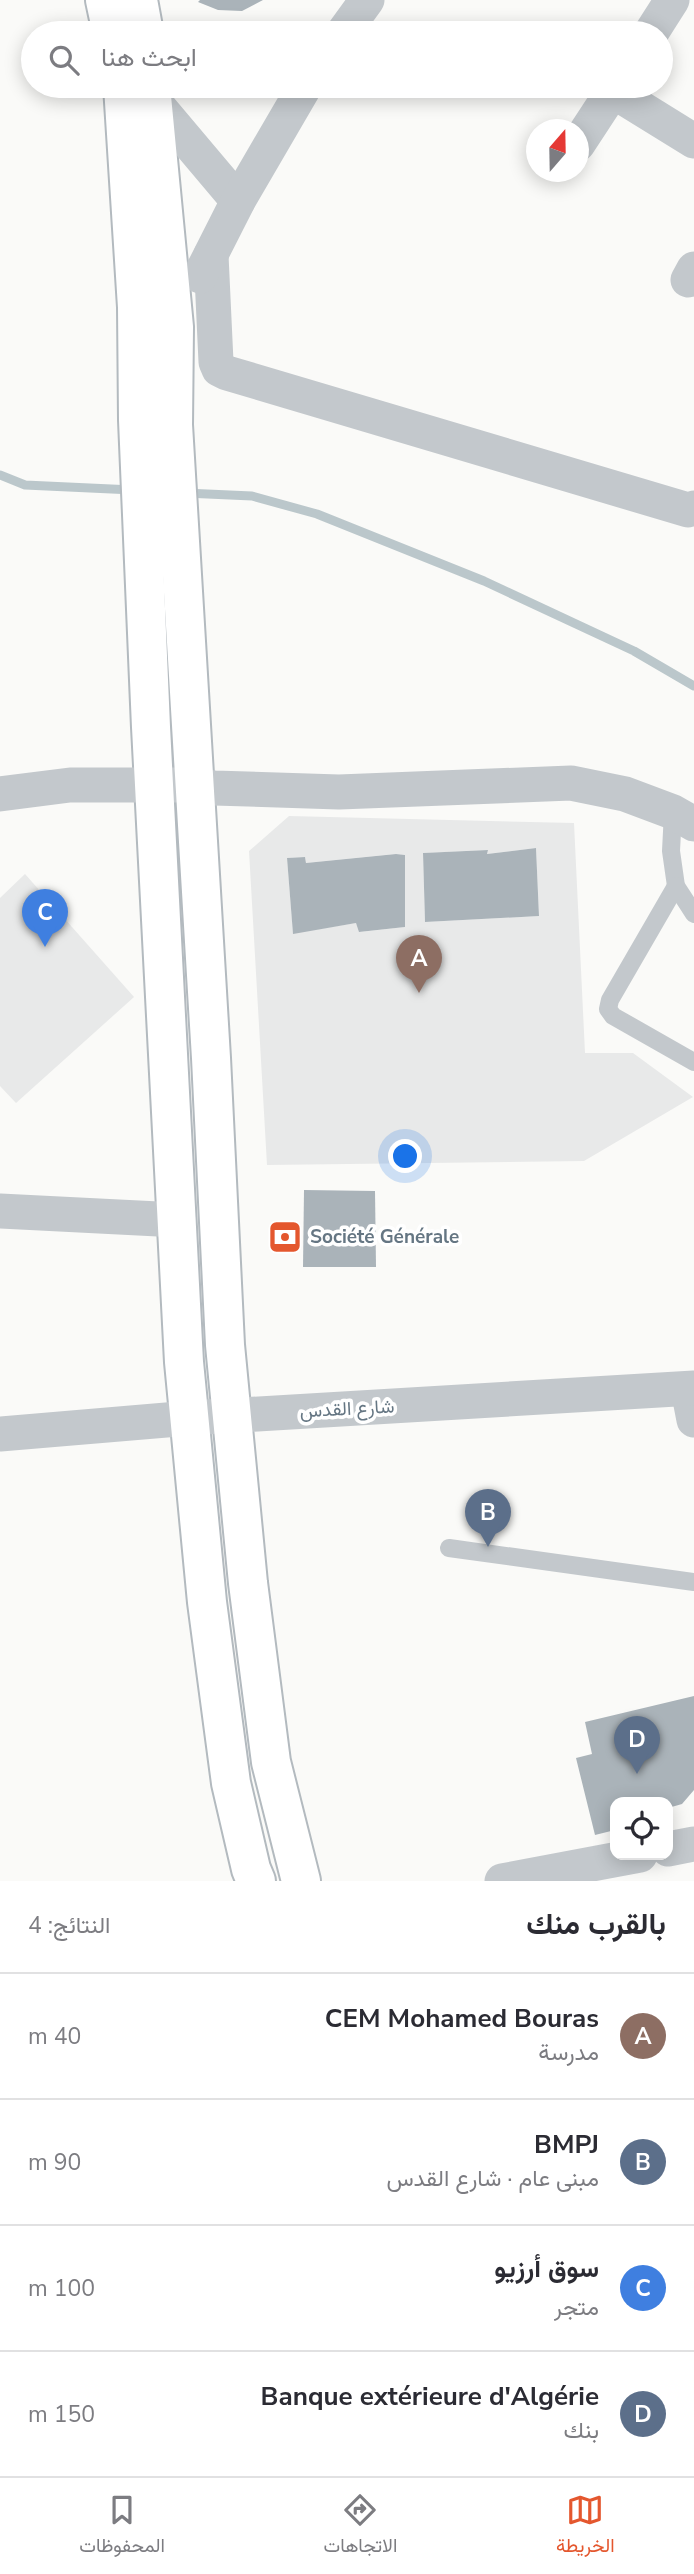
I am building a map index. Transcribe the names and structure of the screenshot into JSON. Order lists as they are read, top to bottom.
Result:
{
  "streets": {
    "street": ["شارع القدس"]
  },
  "places": {
    "bank": ["Société Générale"]
  },
  "north": "top",
  "page": {
    "search": "ابحث هنا",
    "pins": [
      "C",
      "A",
      "B",
      "D"
    ],
    "heading": ["بالقرب منك", "النتائج: 4"],
    "list": [
      {
        "mark": "A",
        "name": "CEM Mohamed Bouras",
        "note": "مدرسة",
        "value": "40 m"
      },
      {
        "mark": "B",
        "name": "BMPJ",
        "note": "مبنى عام · شارع القدس",
        "value": "90 m"
      },
      {
        "mark": "C",
        "name": "سوق أرزيو",
        "note": "متجر",
        "value": "100 m"
      },
      {
        "mark": "D",
        "name": "Banque extérieure d'Algérie",
        "note": "بنك",
        "value": "150 m"
      }
    ],
    "nav": ["الخريطة", "الاتجاهات", "المحفوظات"]
  }
}
